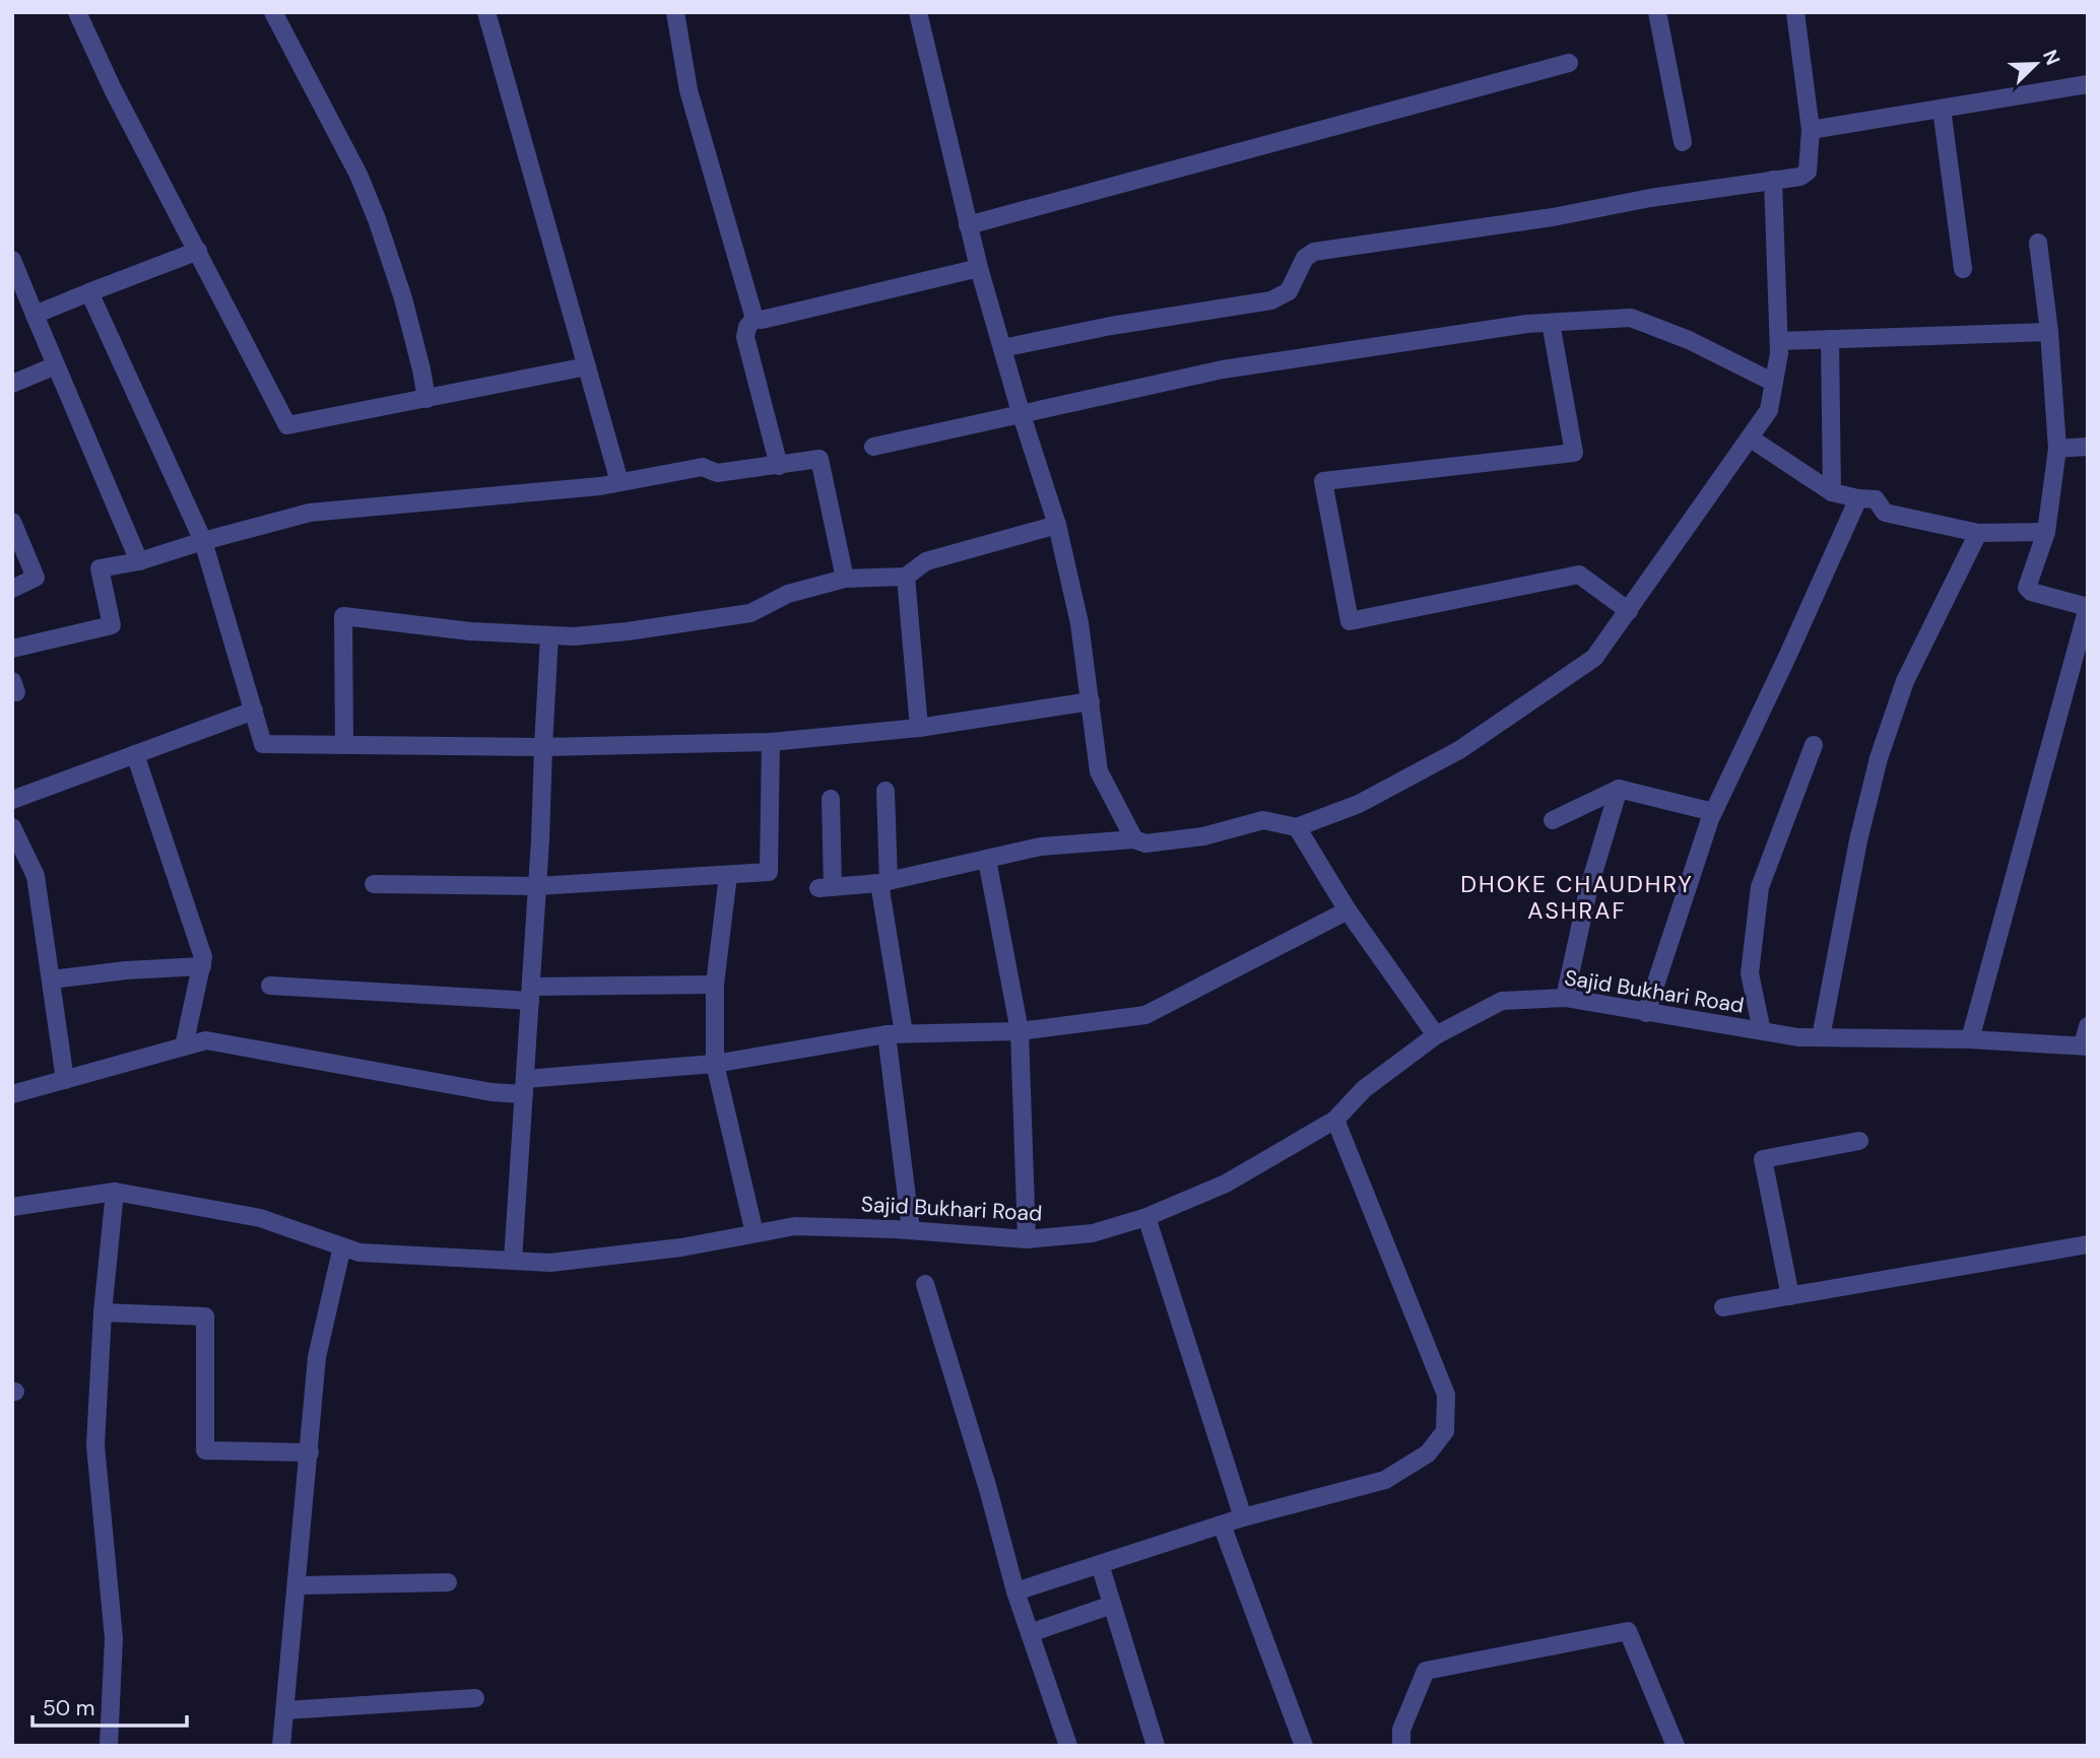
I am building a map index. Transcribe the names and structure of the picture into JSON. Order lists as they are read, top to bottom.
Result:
{
  "streets": {
    "street": ["Sajid Bukhari Road"]
  },
  "districts": ["DHOKE CHAUDHRY ASHRAF"],
  "scale_bar": "50 m",
  "north": "top right"
}
